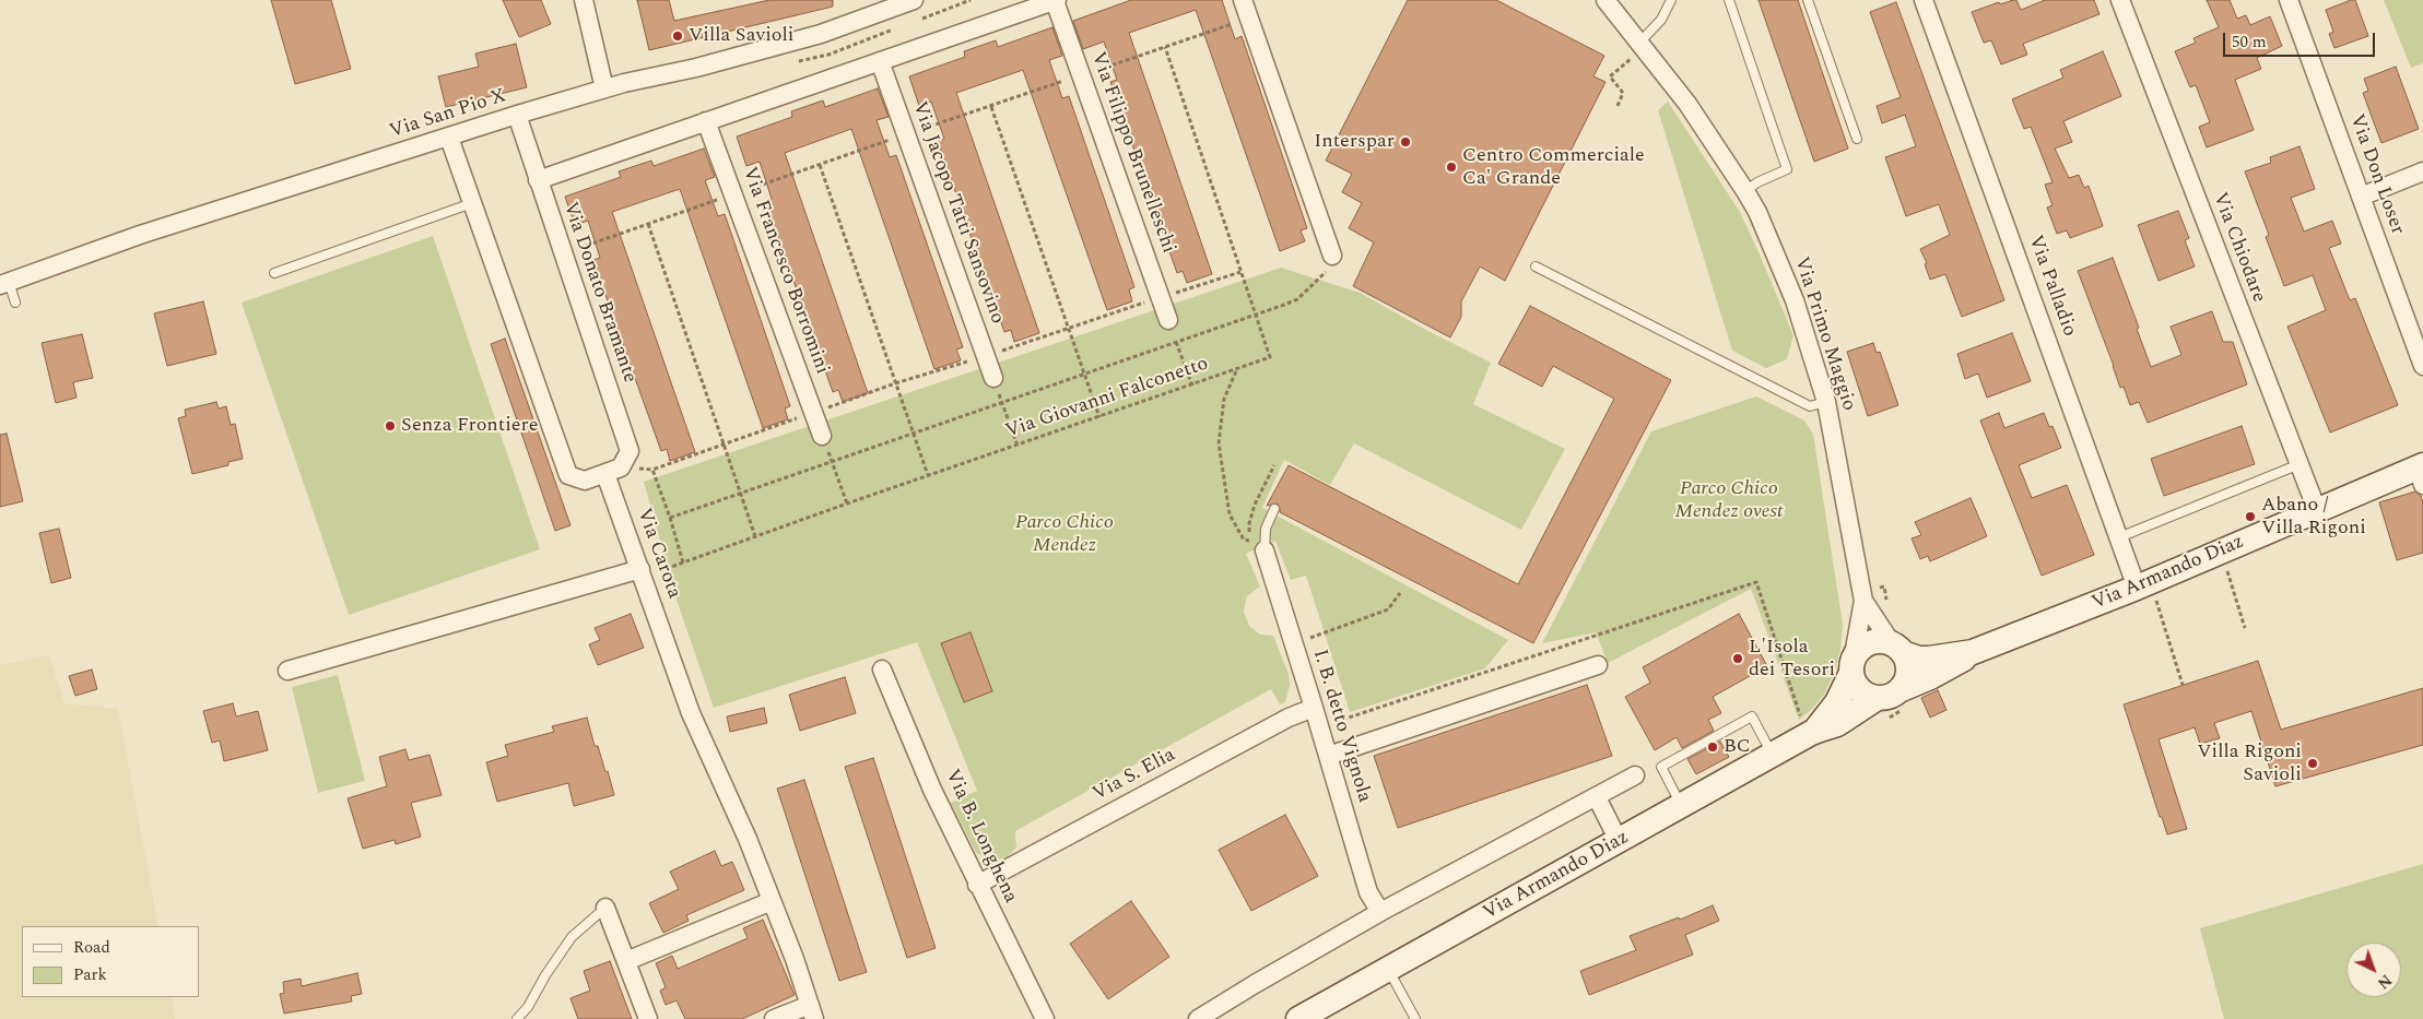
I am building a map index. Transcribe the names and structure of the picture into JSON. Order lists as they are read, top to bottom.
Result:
{
  "streets": {
    "street": [
      "Via San Pio X",
      "Via Filippo Brunelleschi",
      "Via Don Loser",
      "Via Jacopo Tatti Sansovino",
      "Via Chiodare",
      "Via Francesco Borromini",
      "Via Palladio",
      "Via Donato Bramante",
      "Via Primo Maggio",
      "Via Carota",
      "Via Armando Diaz",
      "I. B. detto Vignola",
      "Via S. Elia",
      "Via B. Longhena"
    ],
    "path": ["Via Giovanni Falconetto"]
  },
  "crossings": [
    ["Via San Pio X", "Via Donato Bramante"],
    ["Via Chiodare", "Via Armando Diaz"],
    ["Via Palladio", "Via Armando Diaz"],
    ["Via Donato Bramante", "Via Carota"],
    ["Via Primo Maggio", "Via Armando Diaz"],
    ["Via Giovanni Falconetto", "Via Carota"],
    ["I. B. detto Vignola", "Via S. Elia"],
    ["Via S. Elia", "Via B. Longhena"]
  ],
  "parks": ["Parco Chico Mendez ovest", "Parco Chico Mendez"],
  "places": [
    "Villa Savioli",
    "Interspar",
    "Centro Commerciale Ca' Grande",
    "Senza Frontiere",
    "Abano / Villa Rigoni",
    "L'Isola dei Tesori",
    "BC",
    "Villa Rigoni Savioli"
  ],
  "legend": ["Road", "Park"],
  "scale_bar": "50 m",
  "north": "bottom right"
}
